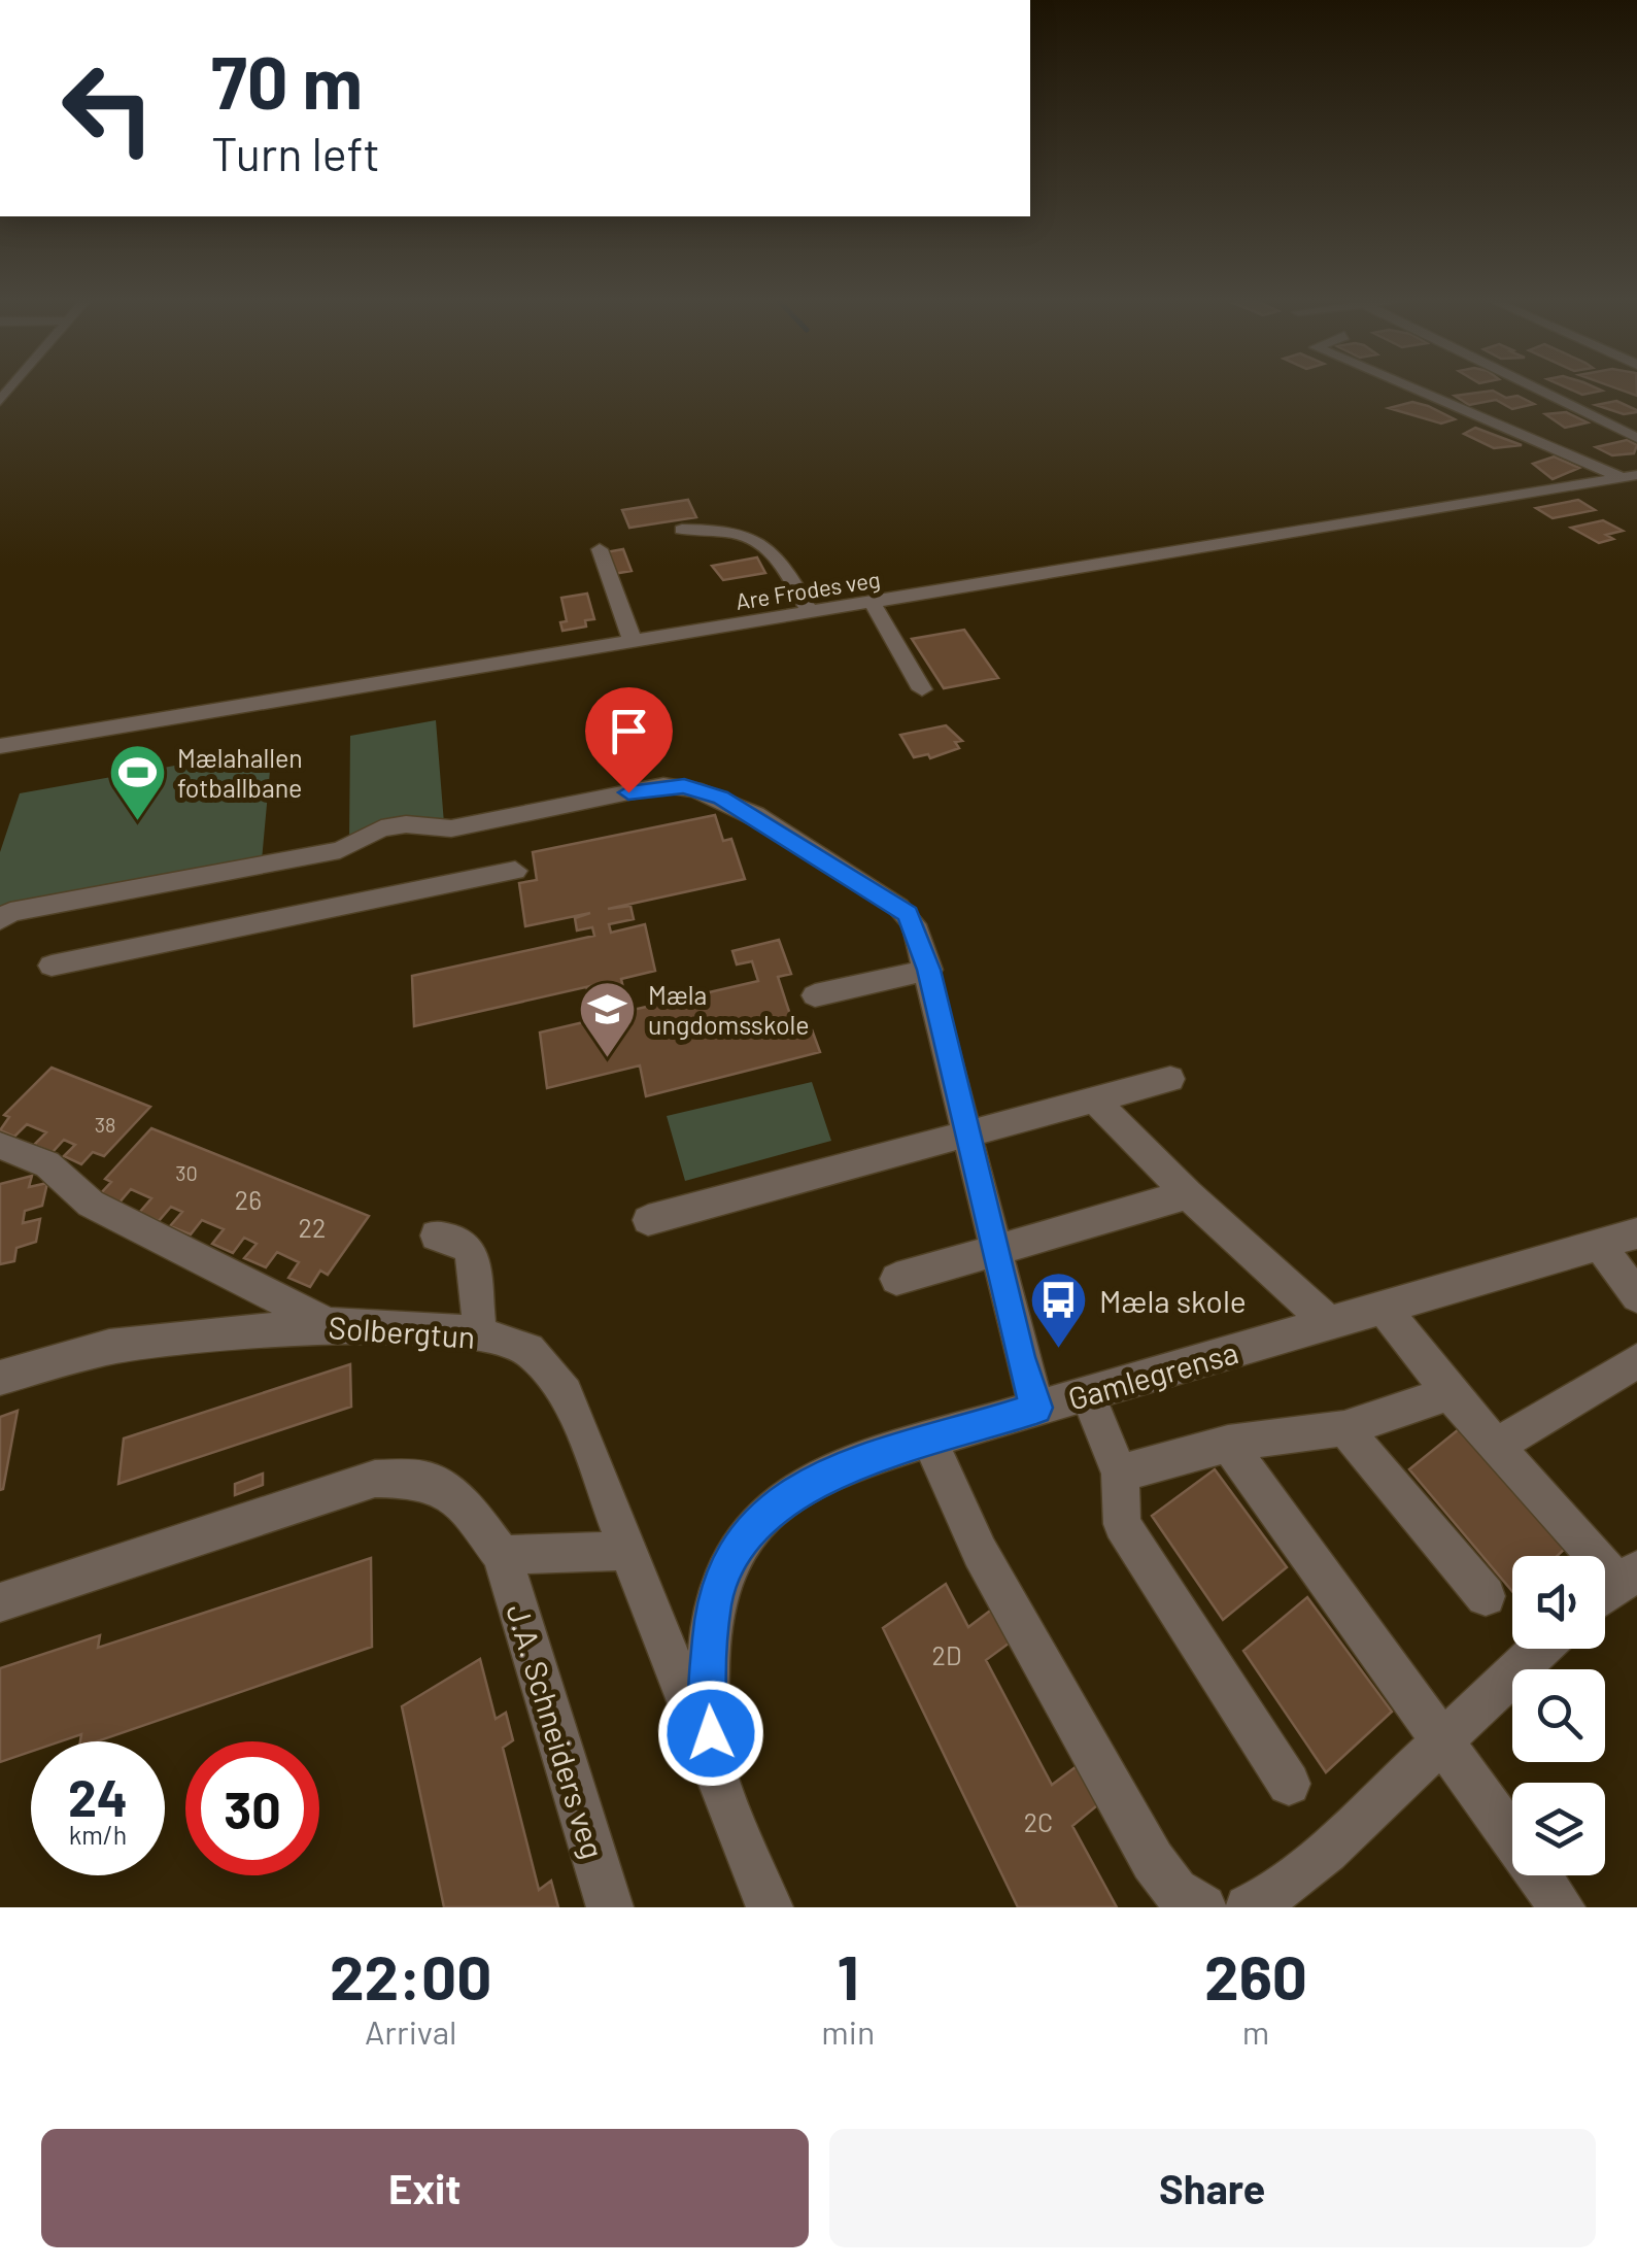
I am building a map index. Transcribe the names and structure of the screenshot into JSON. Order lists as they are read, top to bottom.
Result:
{
  "streets": {
    "street": [
      "Are Frodes veg",
      "Solbergtun",
      "Gamlegrensa",
      "J.A. Schneiders veg"
    ]
  },
  "crossings": [
    ["Solbergtun", "Gamlegrensa"]
  ],
  "places": {
    "sports": ["Mælahallen fotballbane"],
    "school or university": ["Mæla ungdomsskole"],
    "bus stop": ["Mæla skole"]
  },
  "house_numbers": [
    "38",
    "30",
    "26",
    "22",
    "2D",
    "2C"
  ],
  "page": {
    "turn": ["70 m", "Turn left"],
    "speed": "24 km/h",
    "limit": "30",
    "eta": [
      "22:00",
      "Arrival",
      "1",
      "min",
      "260",
      "m"
    ],
    "buttons": ["Exit", "Share"]
  }
}
